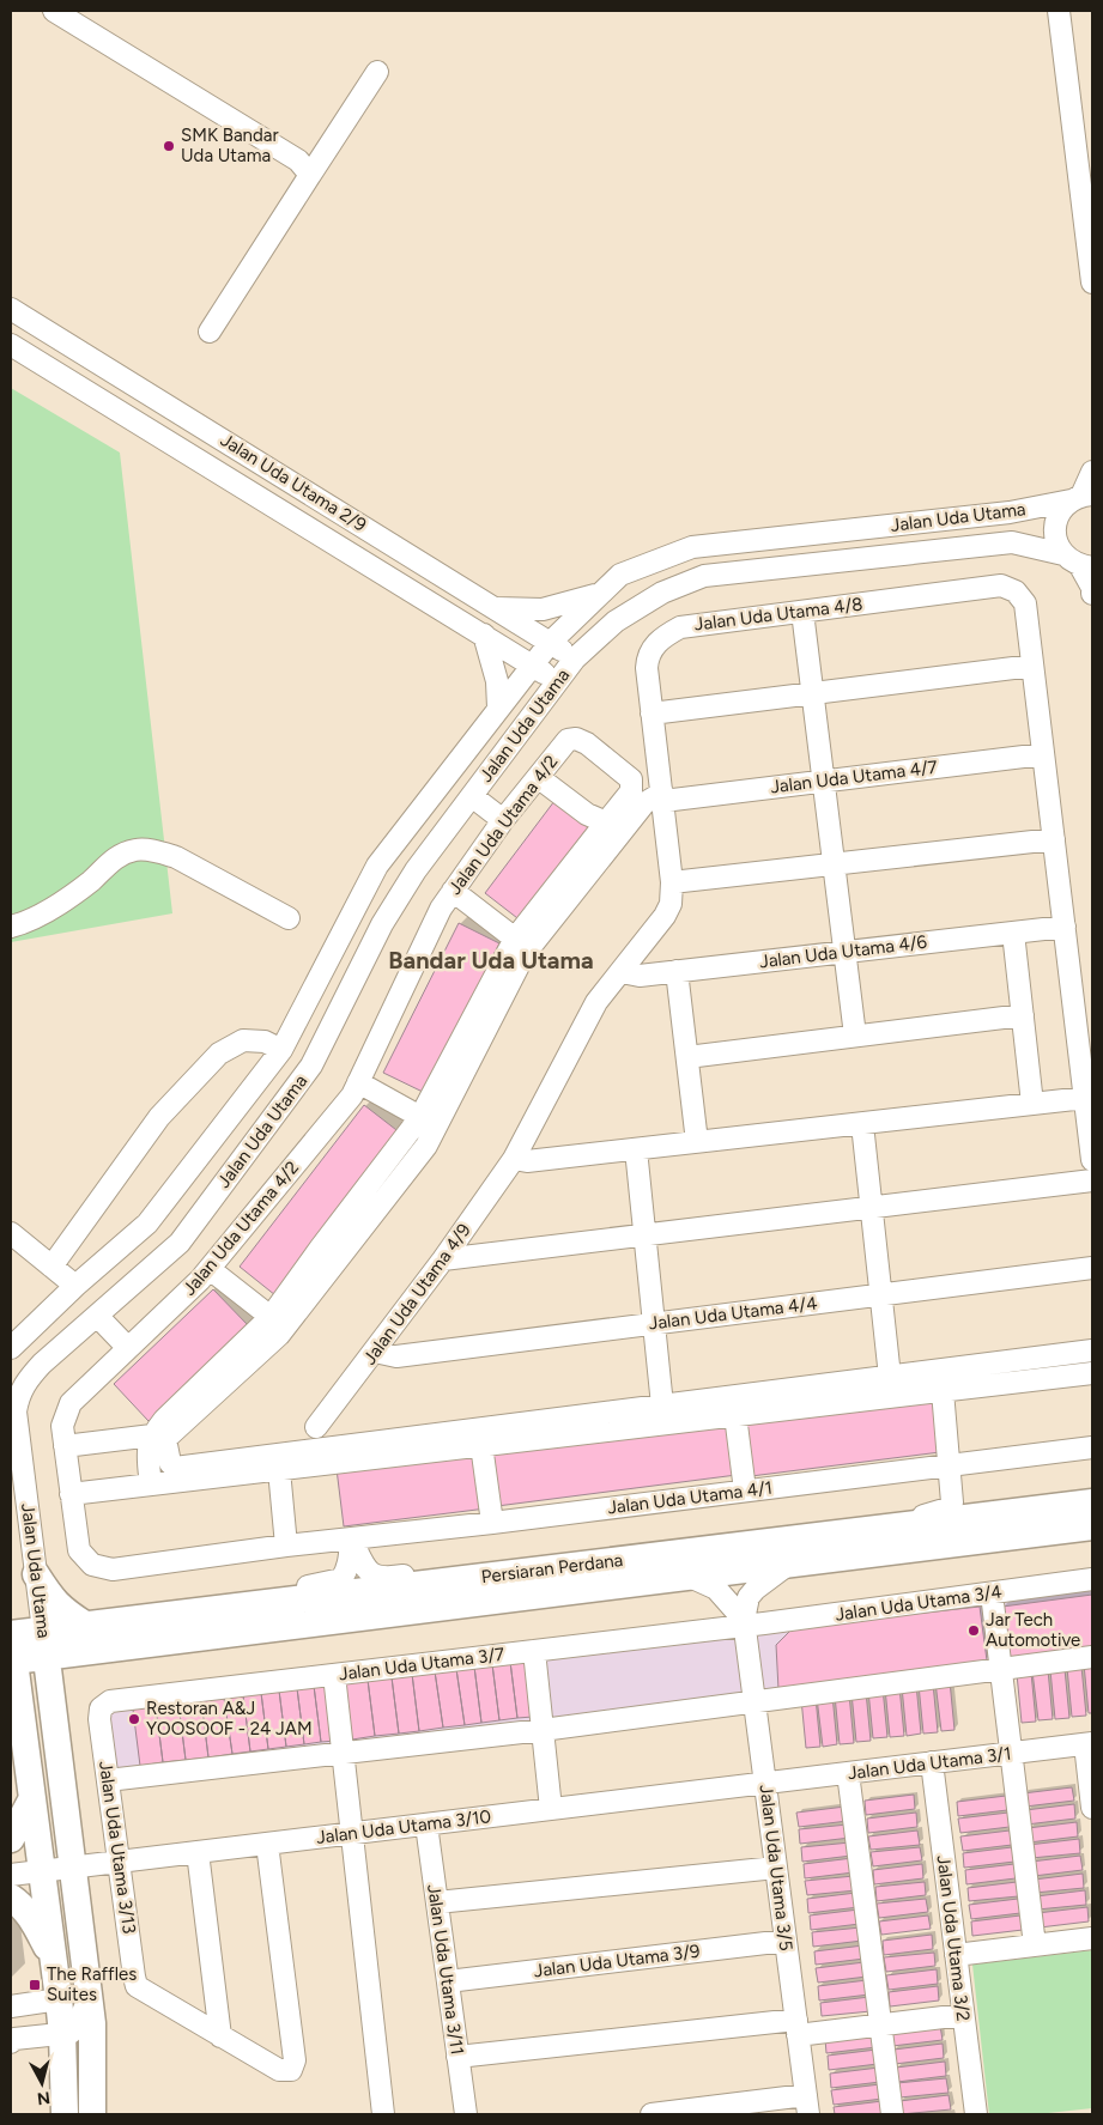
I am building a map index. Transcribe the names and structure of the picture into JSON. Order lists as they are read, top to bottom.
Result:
{
  "streets": {
    "main road": ["Jalan Uda Utama", "Persiaran Perdana"],
    "street": [
      "Jalan Uda Utama 2/9",
      "Jalan Uda Utama 4/8",
      "Jalan Uda Utama 4/7",
      "Jalan Uda Utama 4/2",
      "Jalan Uda Utama 4/6",
      "Jalan Uda Utama 4/9",
      "Jalan Uda Utama 4/4",
      "Jalan Uda Utama 4/1",
      "Jalan Uda Utama 3/4",
      "Jalan Uda Utama 3/7",
      "Jalan Uda Utama 3/1",
      "Jalan Uda Utama 3/10",
      "Jalan Uda Utama 3/13",
      "Jalan Uda Utama 3/5",
      "Jalan Uda Utama 3/2",
      "Jalan Uda Utama 3/9",
      "Jalan Uda Utama 3/11"
    ]
  },
  "crossings": [
    ["Jalan Uda Utama 2/9", "Jalan Uda Utama"],
    ["Jalan Uda Utama", "Persiaran Perdana"],
    ["Jalan Uda Utama", "Jalan Uda Utama 3/10"],
    ["Jalan Uda Utama 4/8", "Jalan Uda Utama 4/7"],
    ["Jalan Uda Utama 4/8", "Jalan Uda Utama 4/6"],
    ["Jalan Uda Utama 4/8", "Jalan Uda Utama 4/9"],
    ["Jalan Uda Utama 4/2", "Jalan Uda Utama 4/1"],
    ["Jalan Uda Utama 4/6", "Jalan Uda Utama 4/9"],
    ["Jalan Uda Utama 4/9", "Jalan Uda Utama 4/4"],
    ["Jalan Uda Utama 3/4", "Jalan Uda Utama 3/7"],
    ["Jalan Uda Utama 3/4", "Jalan Uda Utama 3/5"],
    ["Jalan Uda Utama 3/7", "Jalan Uda Utama 3/13"],
    ["Jalan Uda Utama 3/7", "Jalan Uda Utama 3/5"],
    ["Jalan Uda Utama 3/1", "Jalan Uda Utama 3/10"],
    ["Jalan Uda Utama 3/1", "Jalan Uda Utama 3/5"],
    ["Jalan Uda Utama 3/1", "Jalan Uda Utama 3/2"],
    ["Jalan Uda Utama 3/10", "Jalan Uda Utama 3/13"],
    ["Jalan Uda Utama 3/10", "Jalan Uda Utama 3/5"],
    ["Jalan Uda Utama 3/10", "Jalan Uda Utama 3/11"],
    ["Jalan Uda Utama 3/5", "Jalan Uda Utama 3/9"],
    ["Jalan Uda Utama 3/9", "Jalan Uda Utama 3/11"]
  ],
  "districts": ["Bandar Uda Utama"],
  "places": {
    "other": ["SMK Bandar Uda Utama", "Jar Tech Automotive", "Restoran A&J YOOSOOF - 24 JAM"],
    "transit": ["The Raffles Suites"]
  },
  "north": "bottom"
}
